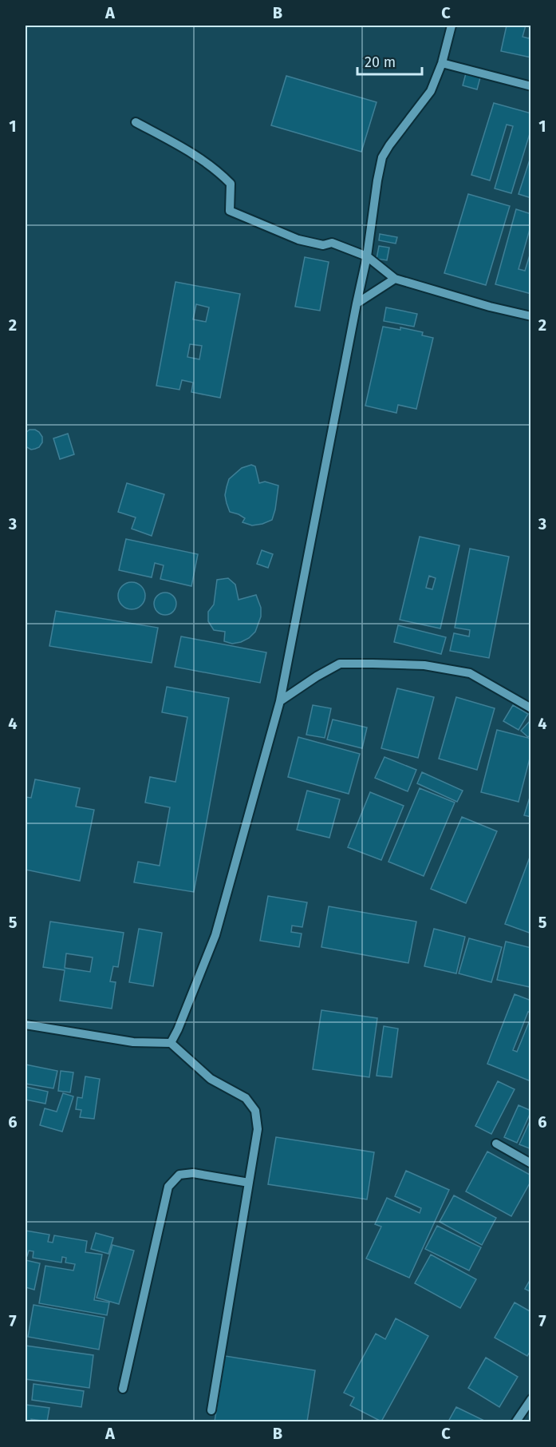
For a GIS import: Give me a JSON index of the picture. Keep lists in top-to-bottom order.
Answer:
{
  "scale_bar": "20 m",
  "grid": {
    "columns": ["A", "B", "C"],
    "rows": [
      "1",
      "2",
      "3",
      "4",
      "5",
      "6",
      "7"
    ]
  }
}
